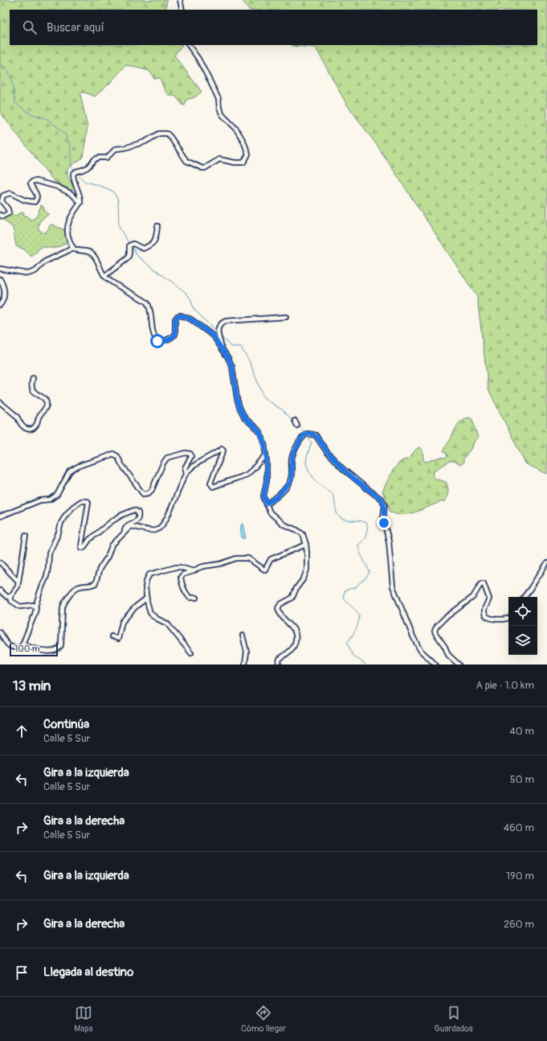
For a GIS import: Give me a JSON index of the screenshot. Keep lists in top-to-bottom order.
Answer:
{
  "scale_bar": "100 m",
  "page": {
    "search": "Buscar aquí",
    "scale": "100 m",
    "heading": ["13 min", "A pie · 1.0 km"],
    "list": [
      ["Continúa", "Calle 5 Sur", "40 m"],
      ["Gira a la izquierda", "Calle 5 Sur", "50 m"],
      ["Gira a la derecha", "Calle 5 Sur", "460 m"],
      ["Gira a la izquierda", "190 m"],
      ["Gira a la derecha", "260 m"],
      "Llegada al destino"
    ],
    "nav": ["Mapa", "Cómo llegar", "Guardados"]
  }
}
